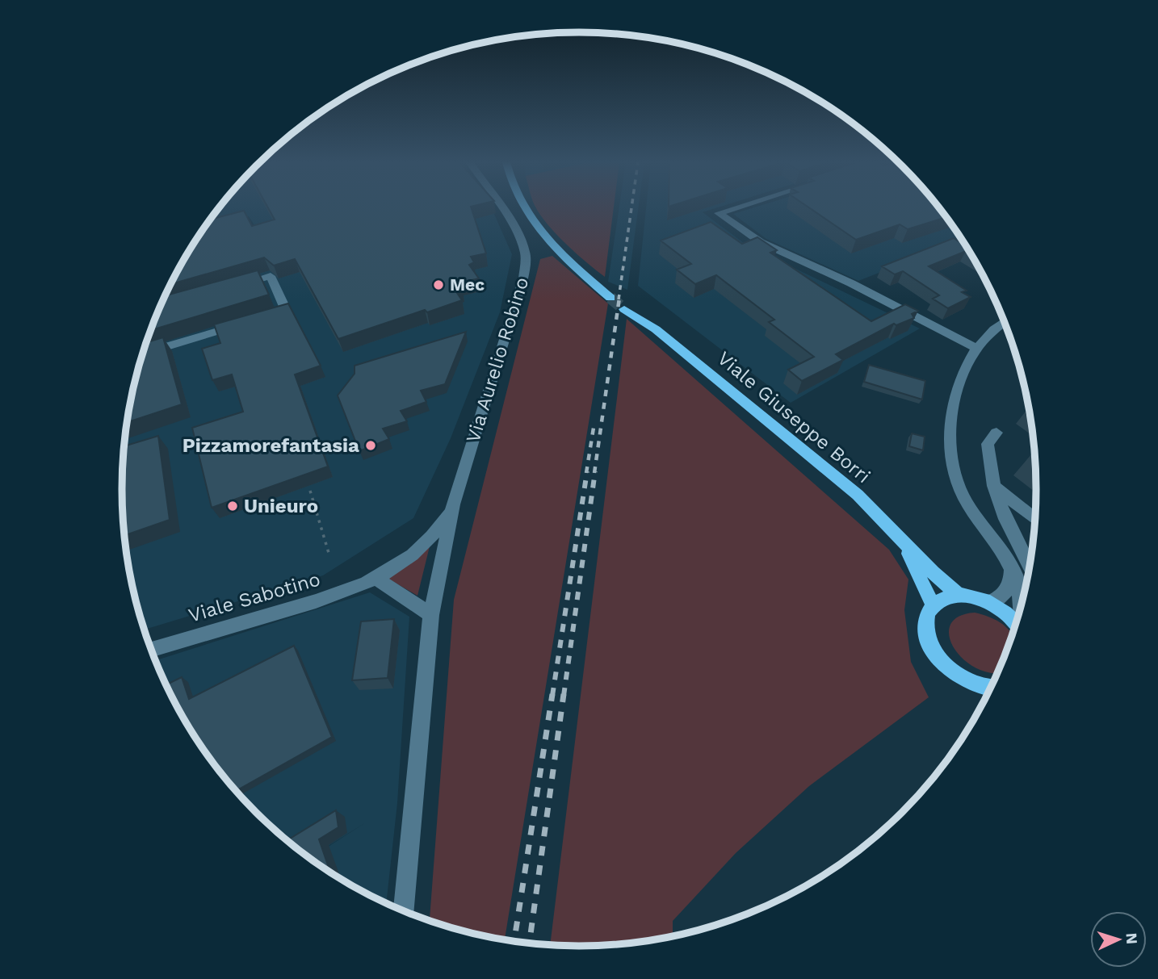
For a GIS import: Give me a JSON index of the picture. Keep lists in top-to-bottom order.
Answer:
{
  "streets": {
    "main road": ["Viale Giuseppe Borri"],
    "street": ["Via Aurelio Robino", "Viale Sabotino"]
  },
  "crossings": [
    ["Via Aurelio Robino", "Viale Sabotino"]
  ],
  "places": ["Mec", "Pizzamorefantasia", "Unieuro"],
  "north": "right"
}
